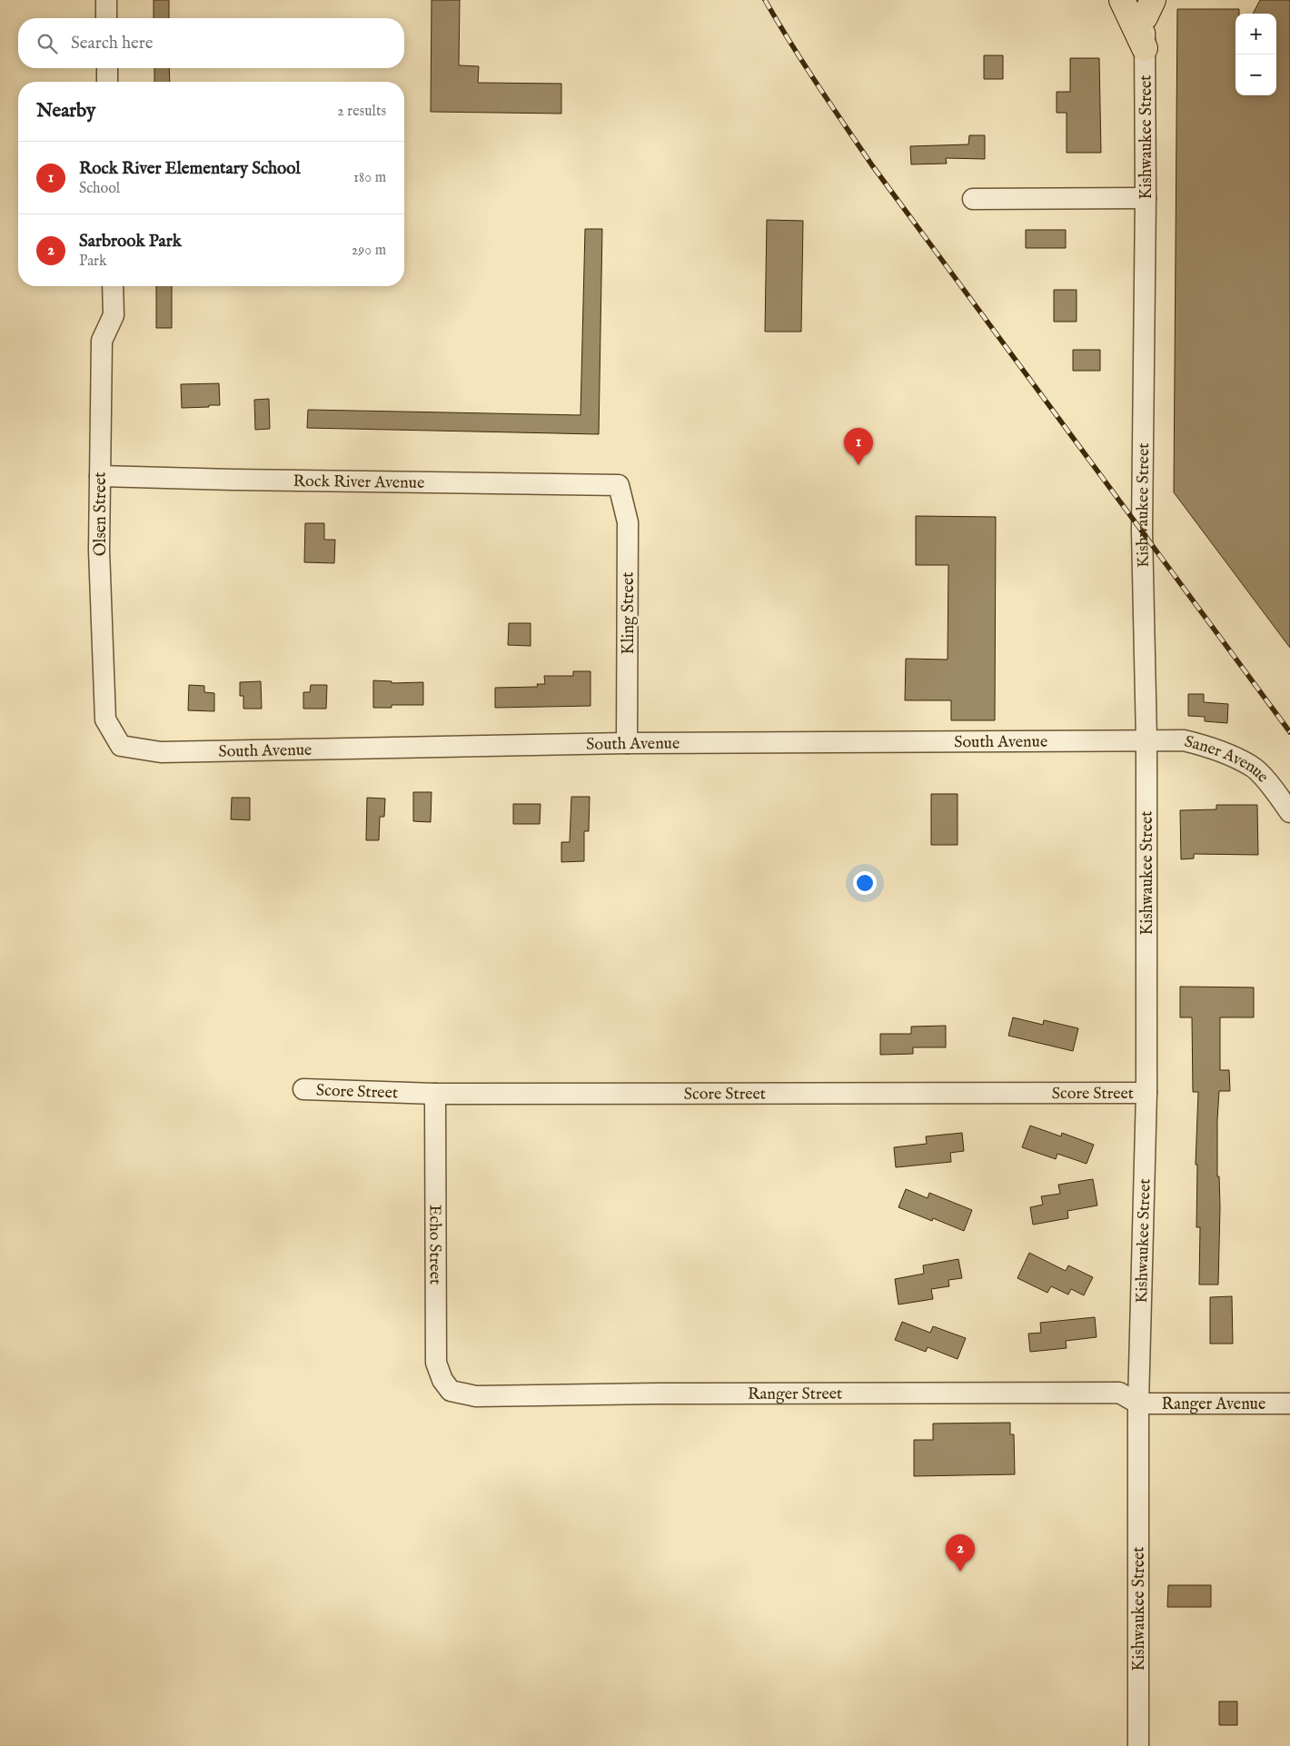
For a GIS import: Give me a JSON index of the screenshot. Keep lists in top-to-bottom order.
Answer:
{
  "streets": {
    "street": [
      "Kishwaukee Street",
      "Rock River Avenue",
      "Olsen Street",
      "Kling Street",
      "South Avenue",
      "Saner Avenue",
      "Score Street",
      "Echo Street",
      "Ranger Street",
      "Ranger Avenue"
    ]
  },
  "crossings": [
    ["Kishwaukee Street", "South Avenue"],
    ["Kishwaukee Street", "Saner Avenue"],
    ["Kishwaukee Street", "Score Street"],
    ["Kishwaukee Street", "Ranger Street"],
    ["Kishwaukee Street", "Ranger Avenue"],
    ["Rock River Avenue", "Olsen Street"],
    ["Rock River Avenue", "Kling Street"],
    ["Olsen Street", "South Avenue"],
    ["Kling Street", "South Avenue"],
    ["South Avenue", "Saner Avenue"],
    ["Score Street", "Echo Street"],
    ["Echo Street", "Ranger Street"],
    ["Ranger Street", "Ranger Avenue"]
  ],
  "page": {
    "map_buttons": ["+", "−"],
    "search": "Search here",
    "heading": ["Nearby", "2 results"],
    "list": [
      {
        "mark": "1",
        "name": "Rock River Elementary School",
        "note": "School",
        "value": "180 m"
      },
      {
        "mark": "2",
        "name": "Sarbrook Park",
        "note": "Park",
        "value": "290 m"
      }
    ],
    "pins": ["1", "2"]
  }
}
